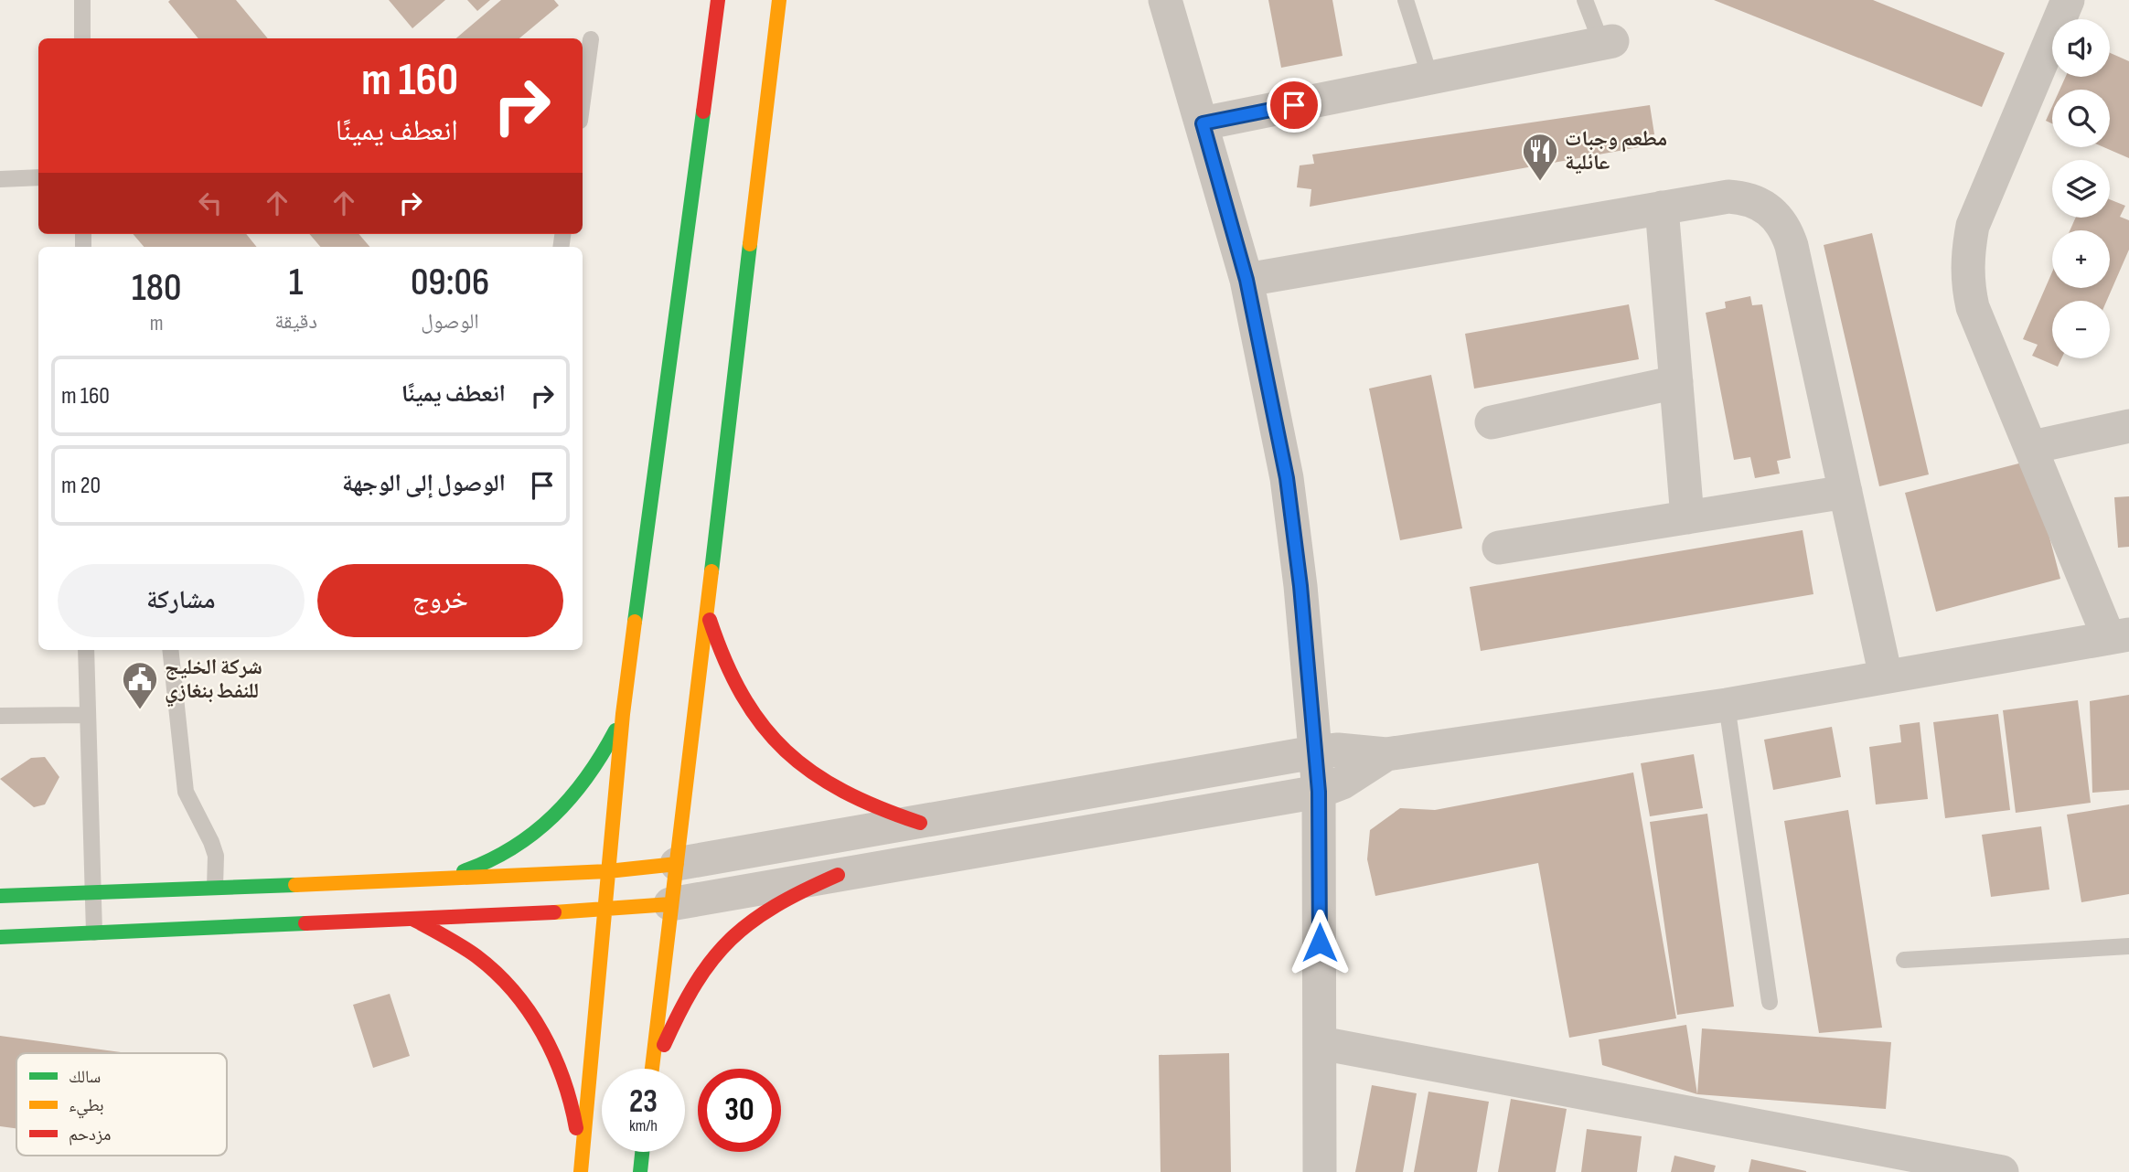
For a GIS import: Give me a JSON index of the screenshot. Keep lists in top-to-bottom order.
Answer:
{
  "places": {
    "restaurant": ["مطعم وجبات عائلية"],
    "public building": ["شركة الخليج للنفط بنغازي"]
  },
  "legend": ["سالك", "بطيء", "مزدحم"],
  "page": {
    "map_buttons": ["+", "−"],
    "turn": ["160 m", "انعطف يمينًا"],
    "eta": [
      "09:06",
      "الوصول",
      "1",
      "دقيقة",
      "180",
      "m"
    ],
    "list": [
      {
        "name": "انعطف يمينًا",
        "value": "160 m"
      },
      {
        "name": "الوصول إلى الوجهة",
        "value": "20 m"
      }
    ],
    "buttons": ["خروج", "مشاركة"],
    "speed": "23 km/h",
    "limit": "30"
  }
}
